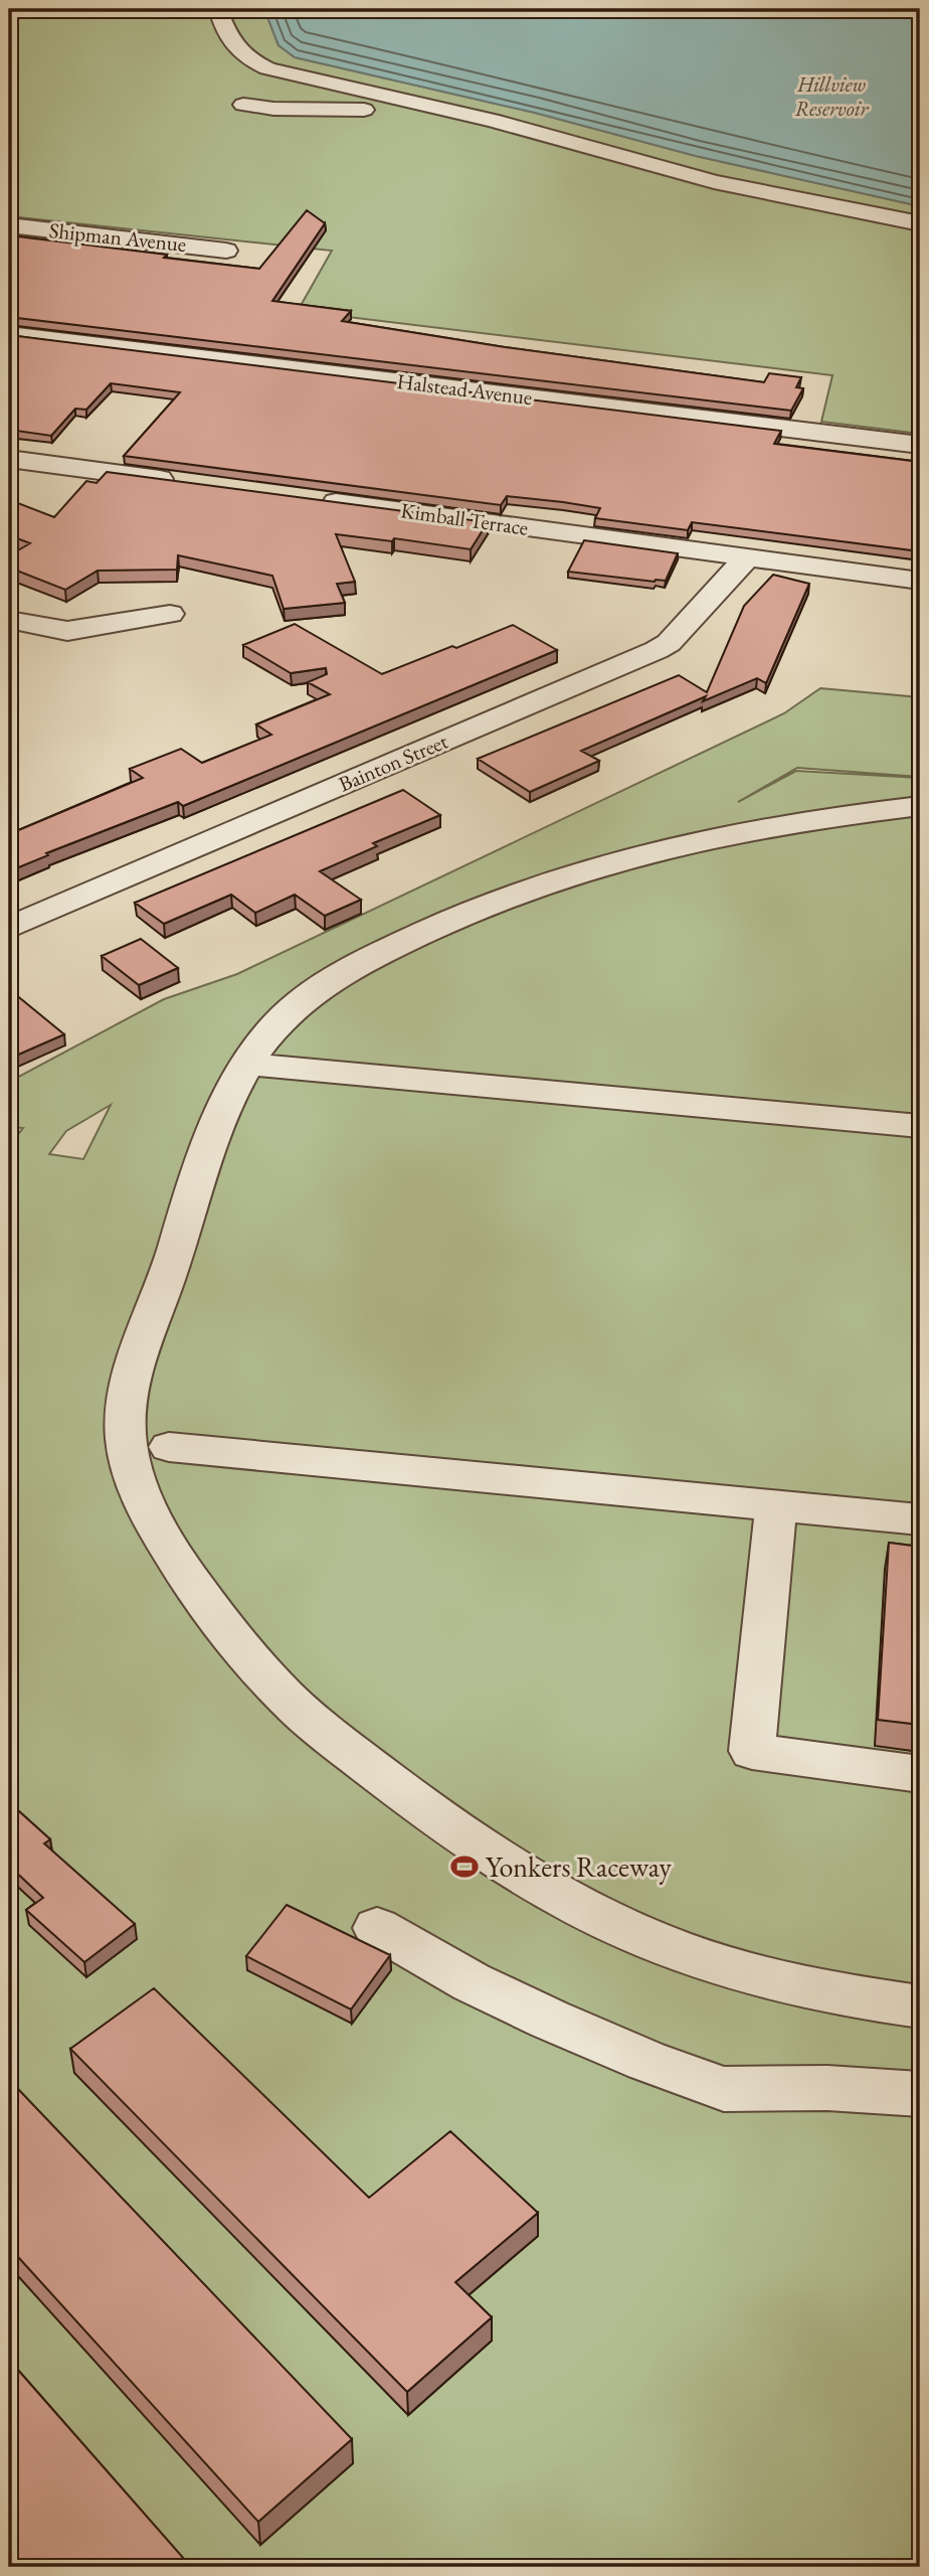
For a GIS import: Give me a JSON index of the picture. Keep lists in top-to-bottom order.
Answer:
{
  "streets": {
    "street": [
      "Shipman Avenue",
      "Halstead Avenue",
      "Kimball Terrace",
      "Bainton Street"
    ]
  },
  "crossings": [
    ["Kimball Terrace", "Bainton Street"]
  ],
  "water": ["Hillview Reservoir"],
  "places": {
    "sports": ["Yonkers Raceway"]
  }
}
